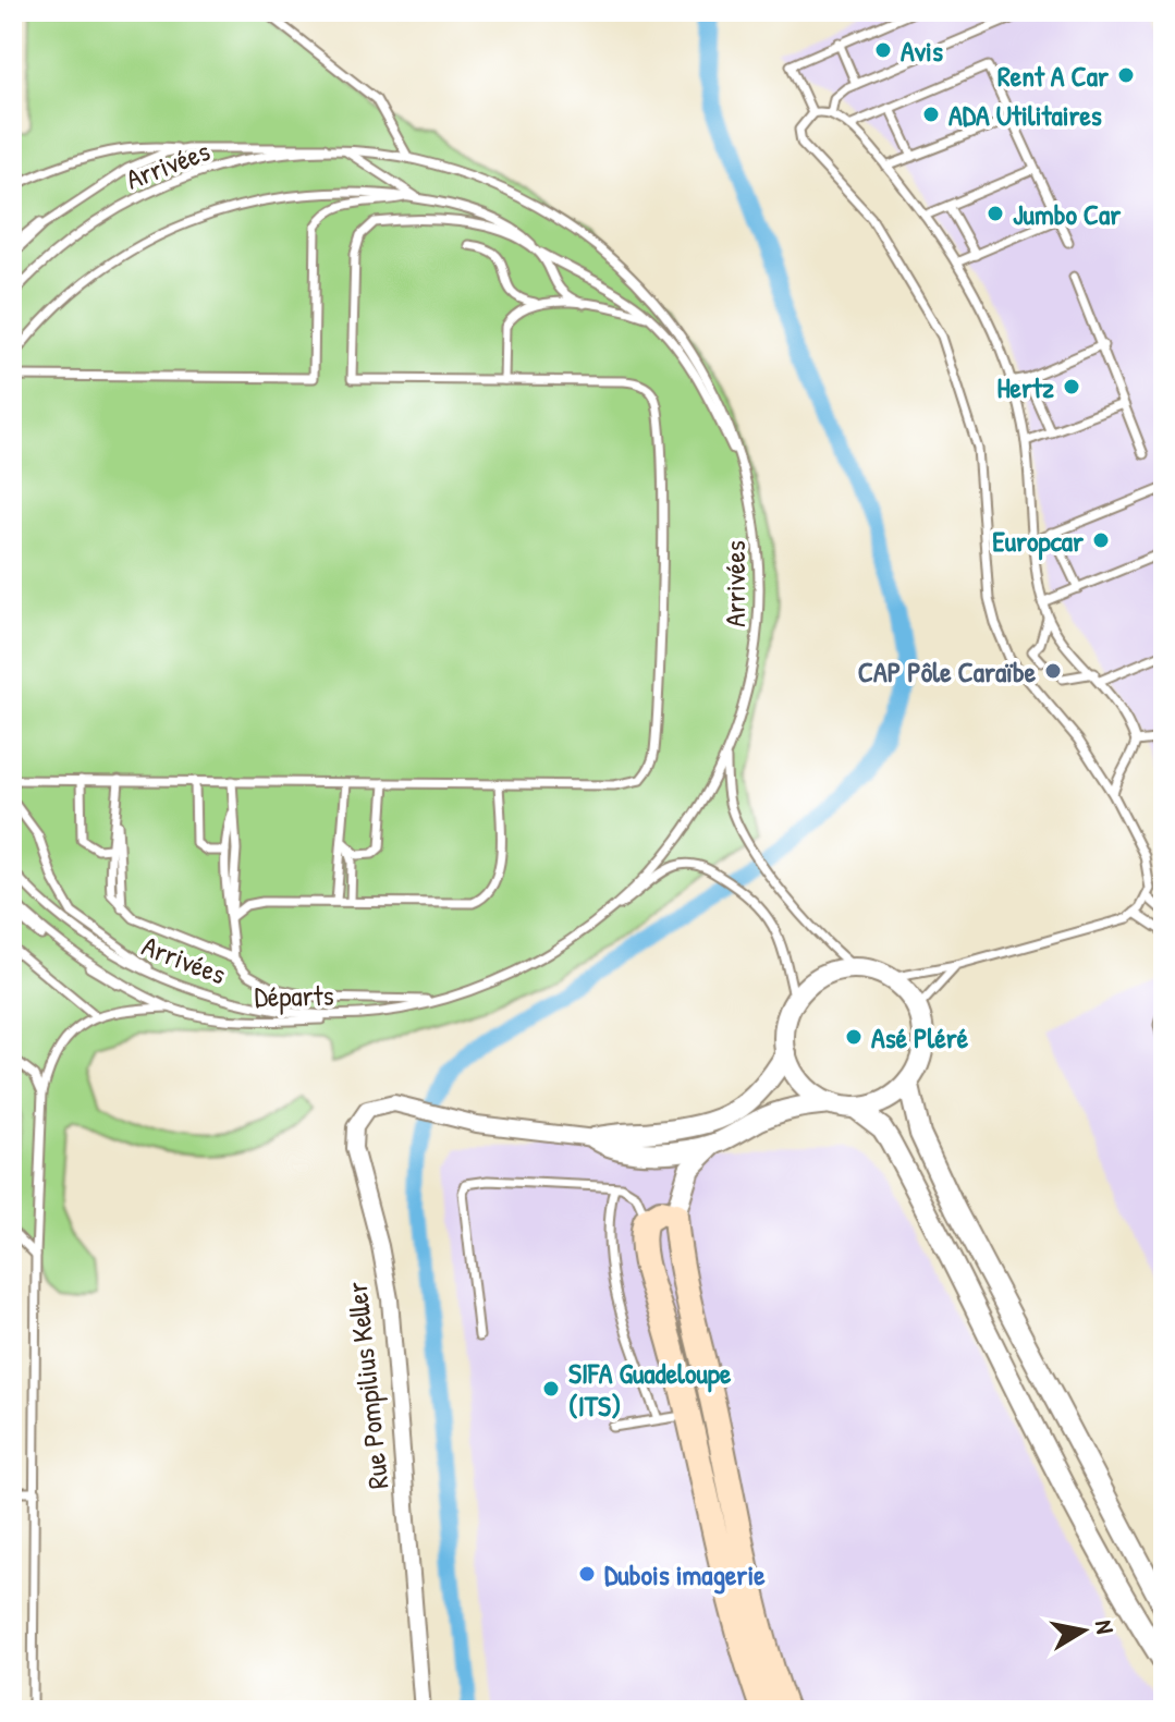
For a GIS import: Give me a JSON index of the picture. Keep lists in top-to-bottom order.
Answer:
{
  "streets": {
    "street": ["Rue Pompilius Keller"],
    "lane": ["Arrivées", "Départs"]
  },
  "crossings": [
    ["Arrivées", "Départs"]
  ],
  "places": [
    "Avis",
    "Rent A Car",
    "ADA Utilitaires",
    "Jumbo Car",
    "Hertz",
    "Europcar",
    "CAP Pôle Caraïbe",
    "Asé Pléré",
    "SIFA Guadeloupe (ITS)",
    "Dubois imagerie"
  ],
  "north": "right"
}
